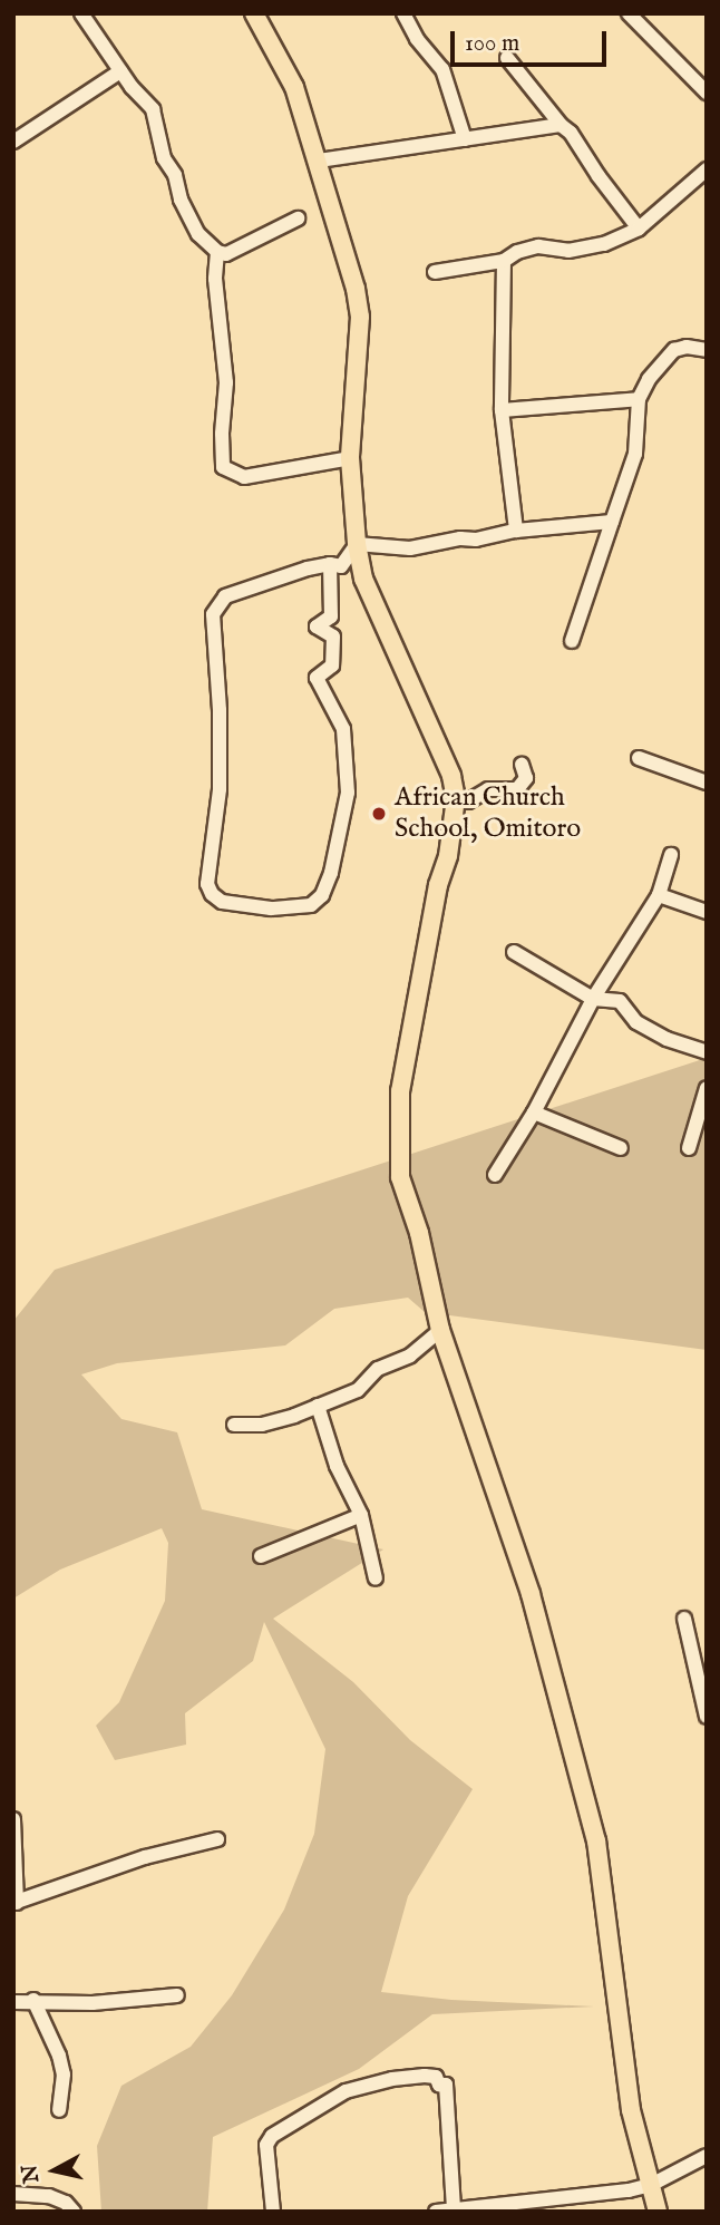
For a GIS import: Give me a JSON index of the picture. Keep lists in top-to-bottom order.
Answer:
{
  "places": ["African Church School, Omitoro"],
  "scale_bar": "100 m",
  "north": "left"
}
